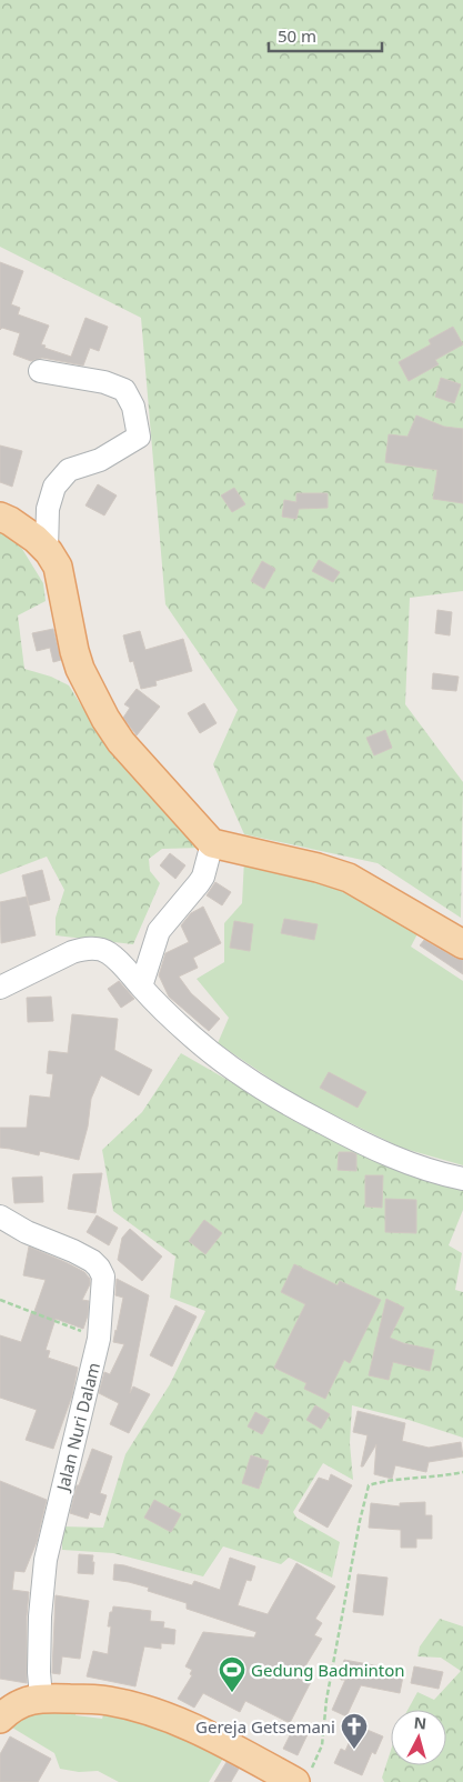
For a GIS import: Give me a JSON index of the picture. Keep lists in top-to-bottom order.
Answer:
{
  "streets": {
    "street": ["Jalan Nuri Dalam"]
  },
  "places": {
    "sports": ["Gedung Badminton"],
    "church": ["Gereja Getsemani"]
  },
  "scale_bar": "50 m",
  "north": "top"
}
